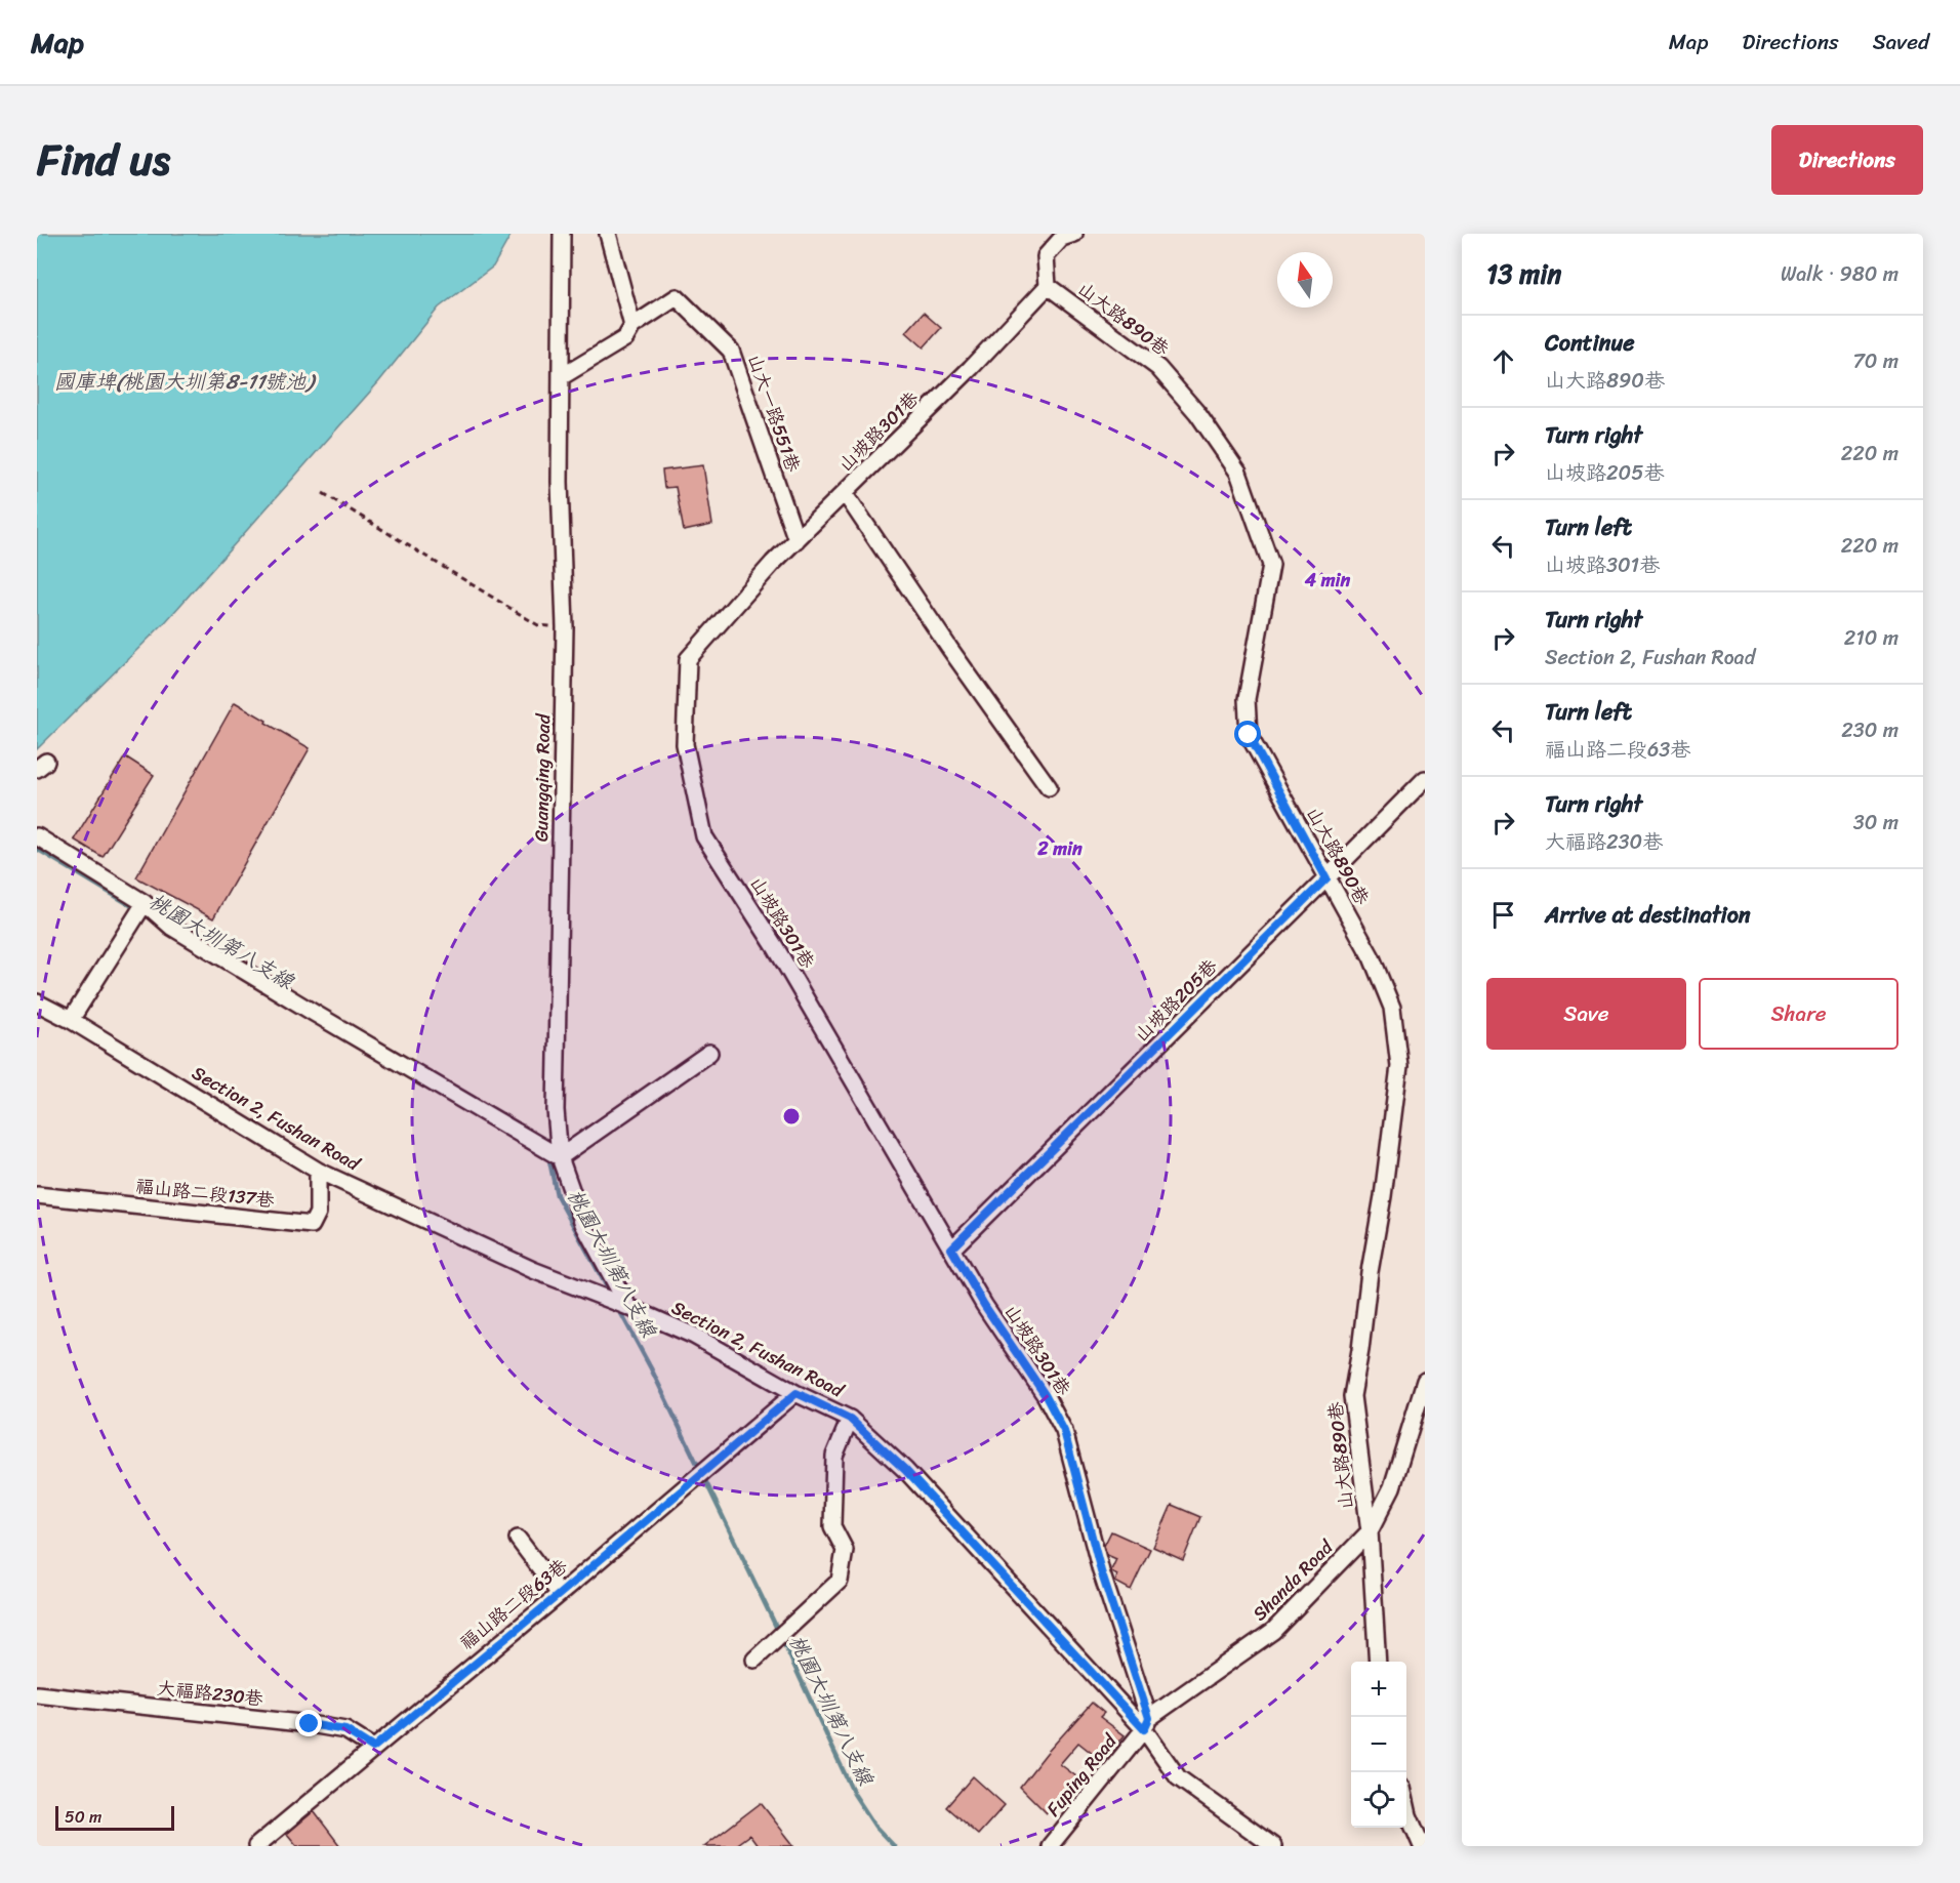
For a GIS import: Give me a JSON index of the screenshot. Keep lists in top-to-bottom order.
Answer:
{
  "streets": {
    "street": [
      "山大路890巷",
      "山大一路551巷",
      "山坡路301巷",
      "Guangqing Road",
      "山坡路205巷",
      "Section 2, Fushan Road",
      "福山路二段137巷",
      "Shanda Road",
      "福山路二段63巷",
      "大福路230巷",
      "Fuping Road"
    ]
  },
  "crossings": [
    ["山大路890巷", "山坡路301巷"],
    ["山大路890巷", "山坡路205巷"],
    ["山大路890巷", "Shanda Road"],
    ["山大一路551巷", "山坡路301巷"],
    ["山大一路551巷", "Guangqing Road"],
    ["山坡路301巷", "山坡路205巷"],
    ["山坡路301巷", "Section 2, Fushan Road"],
    ["山坡路301巷", "Shanda Road"],
    ["山坡路301巷", "Fuping Road"],
    ["Guangqing Road", "Section 2, Fushan Road"],
    ["Section 2, Fushan Road", "福山路二段137巷"],
    ["Section 2, Fushan Road", "Shanda Road"],
    ["Section 2, Fushan Road", "福山路二段63巷"],
    ["Section 2, Fushan Road", "Fuping Road"],
    ["Shanda Road", "Fuping Road"],
    ["福山路二段63巷", "大福路230巷"]
  ],
  "water": ["國庫埤(桃園大圳第8-11號池)", "桃園大圳第八支線"],
  "scale_bar": "50 m",
  "north": "top",
  "page": {
    "header": "Map",
    "nav": ["Map", "Directions", "Saved"],
    "title": "Find us",
    "buttons": [
      "Directions",
      ["Save", "Share"]
    ],
    "heading": ["13 min", "Walk · 980 m"],
    "list": [
      ["Continue", "山大路890巷", "70 m"],
      ["Turn right", "山坡路205巷", "220 m"],
      ["Turn left", "山坡路301巷", "220 m"],
      ["Turn right", "Section 2, Fushan Road", "210 m"],
      ["Turn left", "福山路二段63巷", "230 m"],
      ["Turn right", "大福路230巷", "30 m"],
      "Arrive at destination"
    ],
    "map_buttons": ["+", "−"],
    "scale": "50 m"
  },
  "rings": ["4 min", "2 min"]
}
